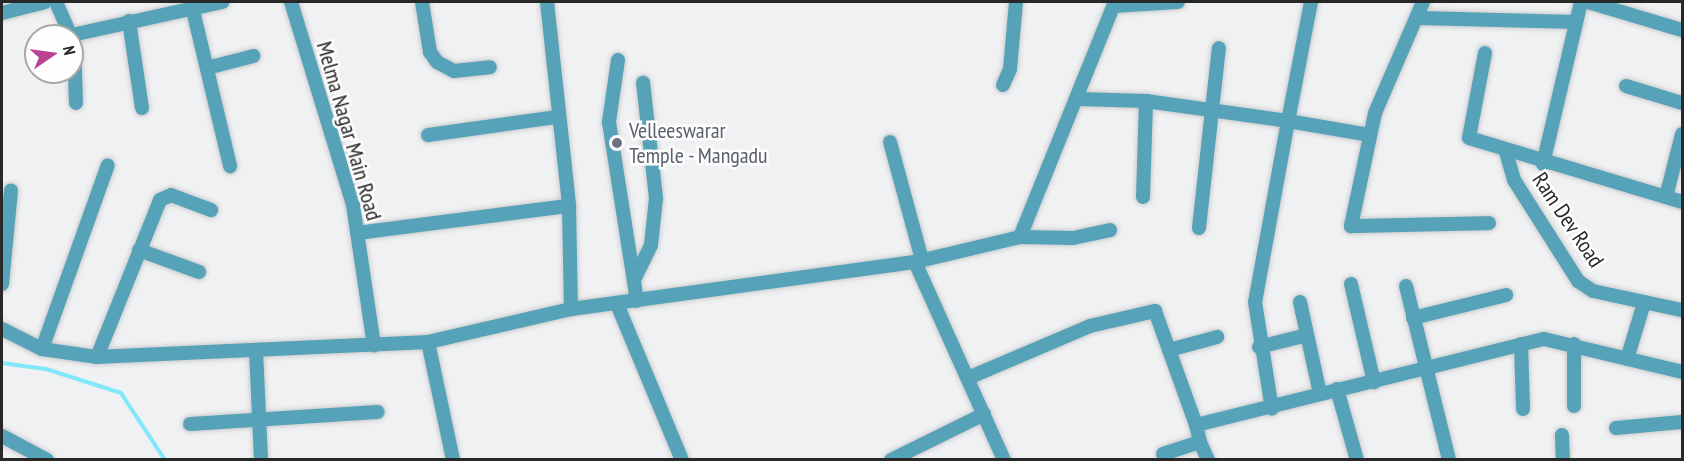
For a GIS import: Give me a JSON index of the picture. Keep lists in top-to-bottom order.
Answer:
{
  "streets": {
    "street": ["Melma Nagar Main Road", "Ram Dev Road"]
  },
  "places": ["Velleeswarar Temple - Mangadu"],
  "north": "right"
}
